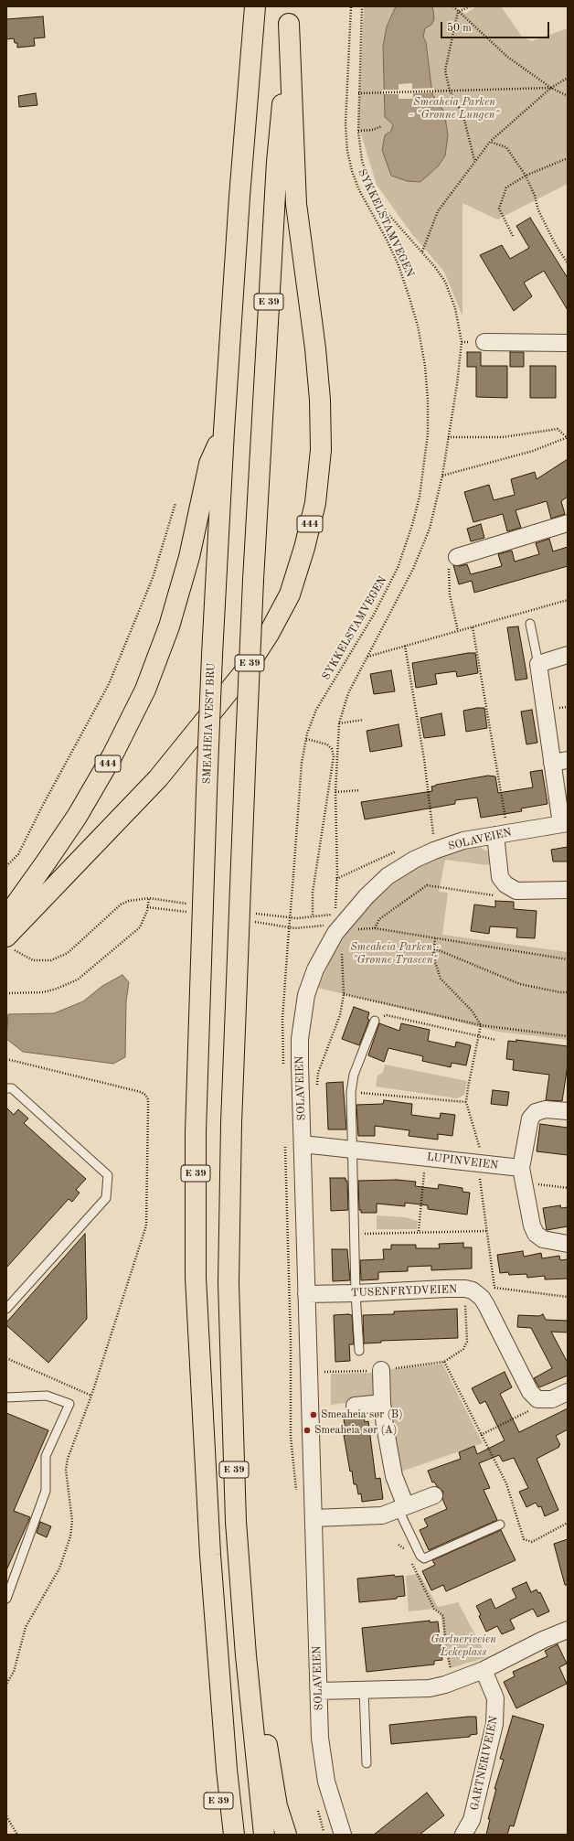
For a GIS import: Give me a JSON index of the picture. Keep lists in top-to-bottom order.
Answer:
{
  "streets": {
    "highway": ["E 39", "444", "SMEAHEIA VEST BRU"],
    "street": [
      "SOLAVEIEN",
      "LUPINVEIEN",
      "TUSENFRYDVEIEN",
      "GARTNERIVEIEN"
    ],
    "path": ["SYKKELSTAMVEGEN"]
  },
  "crossings": [
    ["E 39", "444"],
    ["E 39", "SMEAHEIA VEST BRU"],
    ["444", "SMEAHEIA VEST BRU"],
    ["SOLAVEIEN", "LUPINVEIEN"],
    ["SOLAVEIEN", "TUSENFRYDVEIEN"]
  ],
  "parks": ["Smeaheia Parken - \"Grønne Lungen\"", "Smeaheia Parken - \"Grønne Traseen\"", "Gartneriveien Lekeplass"],
  "places": ["Smeaheia sør (B)", "Smeaheia sør (A)"],
  "scale_bar": "50 m"
}
